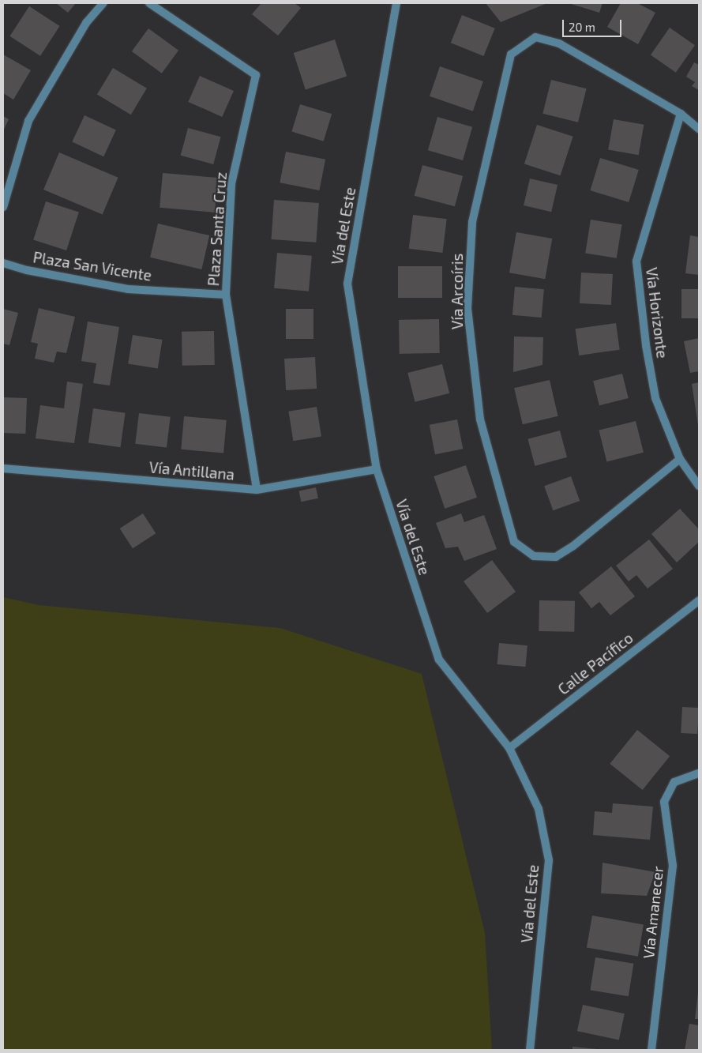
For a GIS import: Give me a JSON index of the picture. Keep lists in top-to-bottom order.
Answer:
{
  "streets": {
    "street": [
      "Vía del Este",
      "Plaza Santa Cruz",
      "Plaza San Vicente",
      "Vía Arcoíris",
      "Vía Horizonte",
      "Vía Antillana",
      "Calle Pacífico",
      "Vía Amanecer"
    ]
  },
  "crossings": [
    ["Vía del Este", "Vía Antillana"],
    ["Vía del Este", "Calle Pacífico"],
    ["Plaza Santa Cruz", "Plaza San Vicente"],
    ["Plaza Santa Cruz", "Vía Antillana"],
    ["Vía Arcoíris", "Vía Horizonte"]
  ],
  "scale_bar": "20 m"
}
